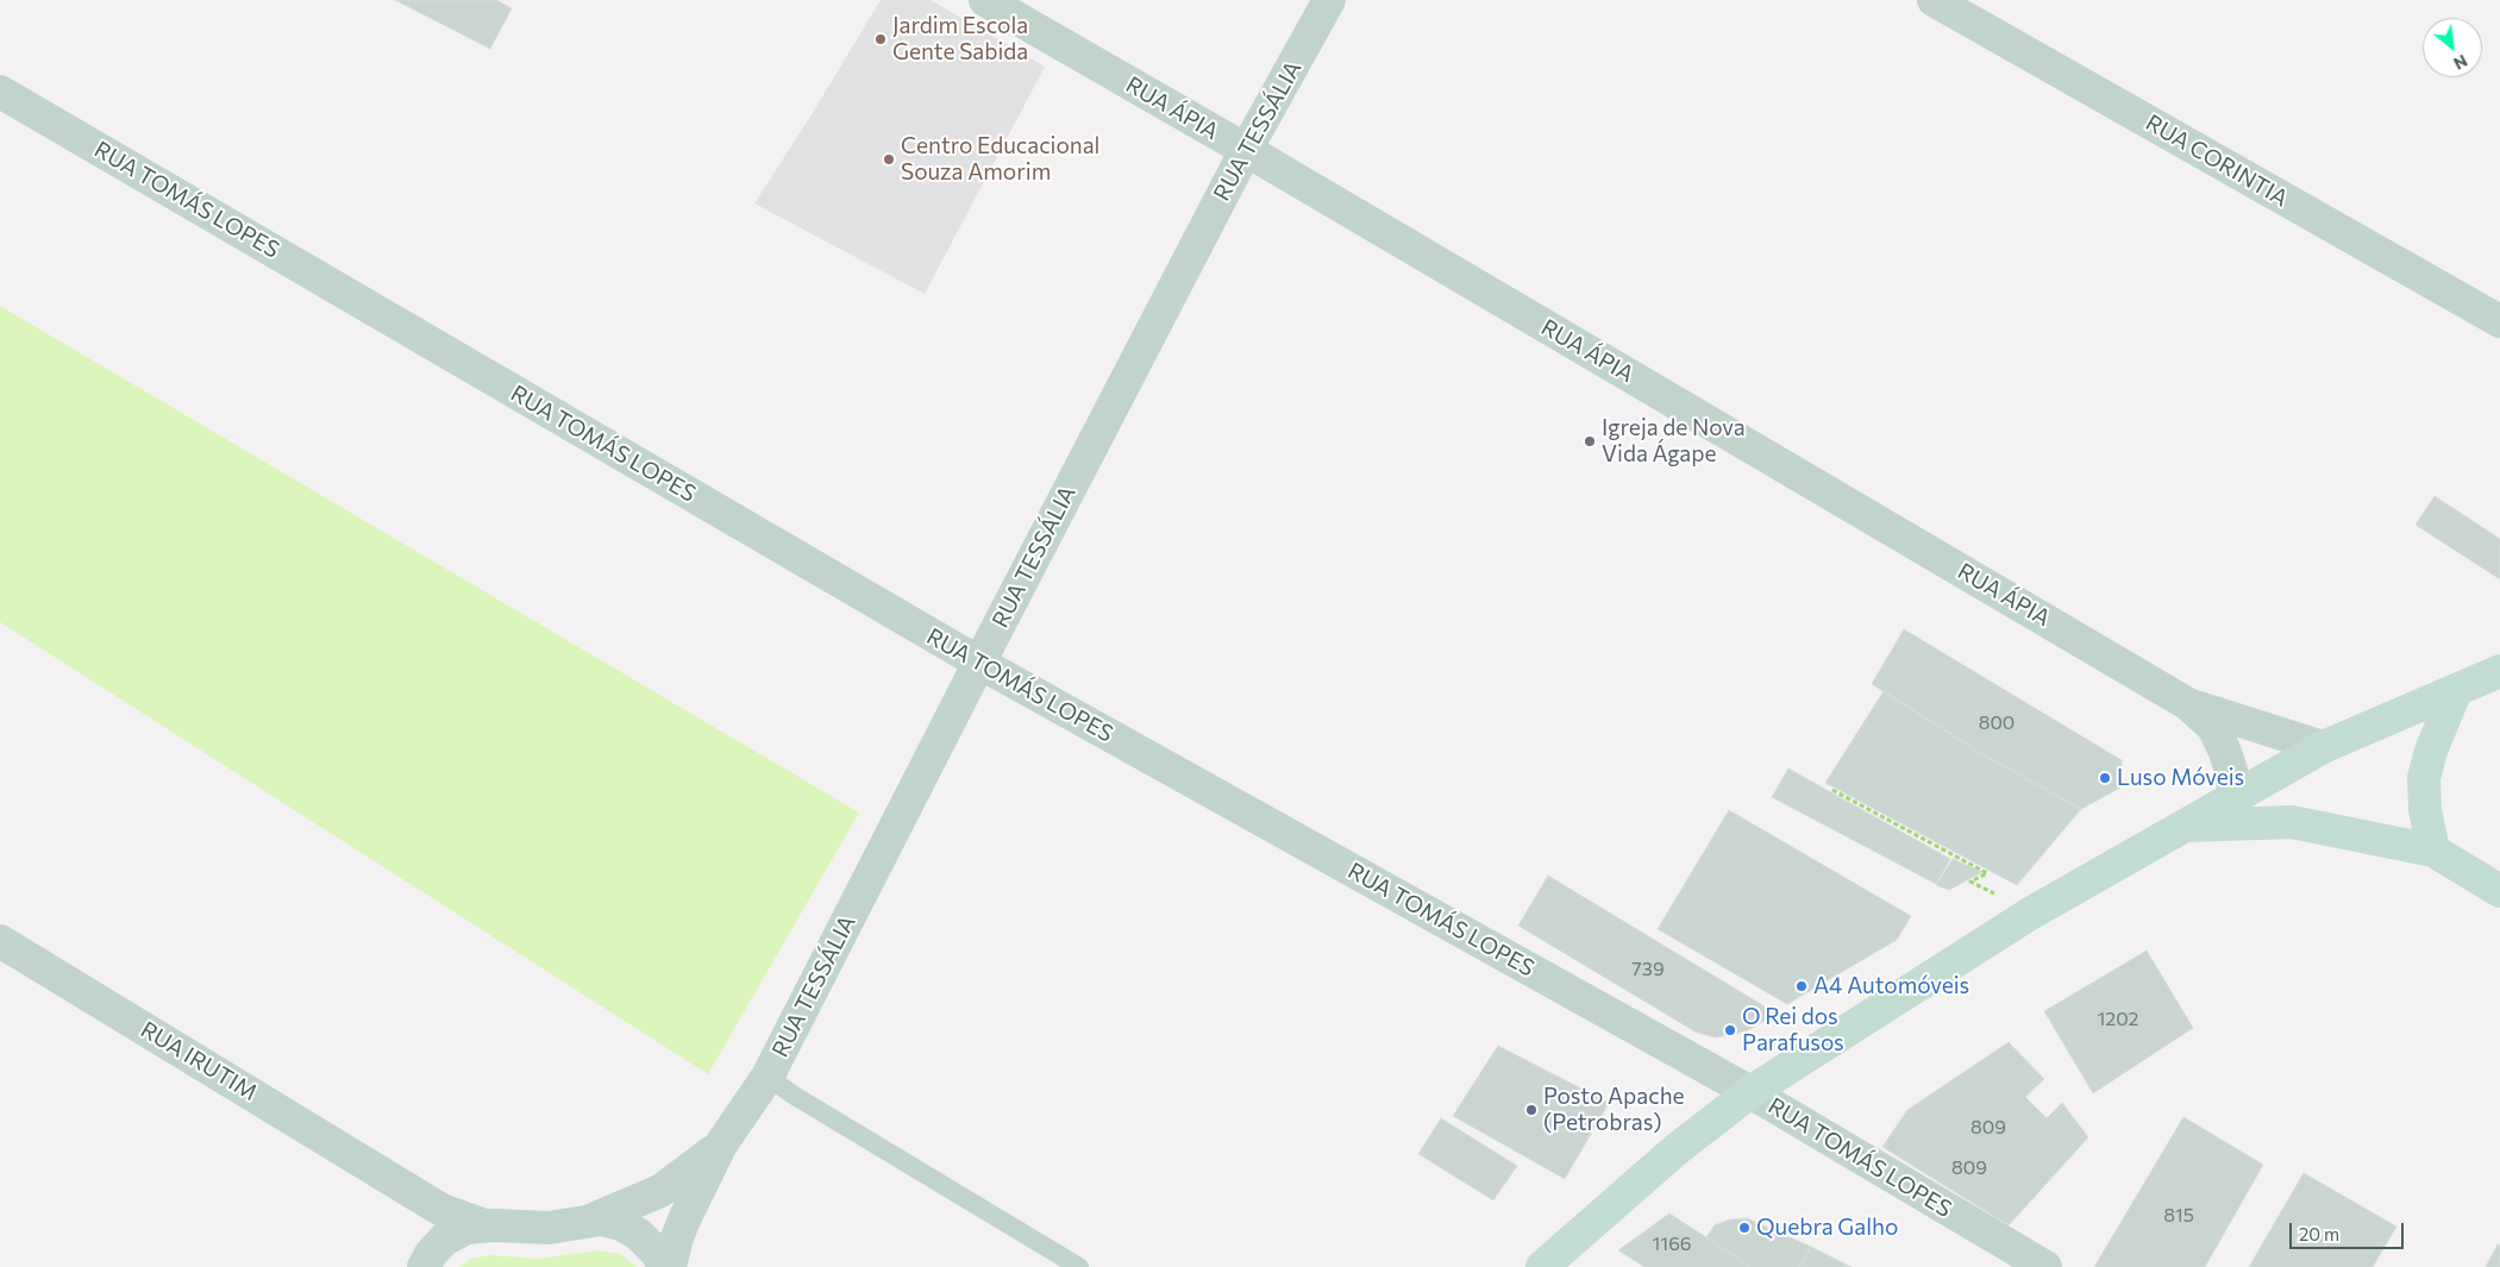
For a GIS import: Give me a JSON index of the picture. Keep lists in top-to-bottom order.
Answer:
{
  "streets": {
    "street": [
      "RUA ÁPIA",
      "RUA TESSÁLIA",
      "RUA CORINTIA",
      "RUA TOMÁS LOPES",
      "RUA IRUTIM"
    ]
  },
  "crossings": [
    ["RUA ÁPIA", "RUA TESSÁLIA"],
    ["RUA TESSÁLIA", "RUA TOMÁS LOPES"]
  ],
  "places": [
    "Jardim Escola Gente Sabida",
    "Centro Educacional Souza Amorim",
    "Igreja de Nova Vida Ágape",
    "Luso Móveis",
    "A4 Automóveis",
    "O Rei dos Parafusos",
    "Posto Apache (Petrobras)",
    "Quebra Galho"
  ],
  "house_numbers": [
    "800",
    "739",
    "1202",
    "809",
    "809",
    "815",
    "1166"
  ],
  "scale_bar": "20 m",
  "north": "bottom right"
}
